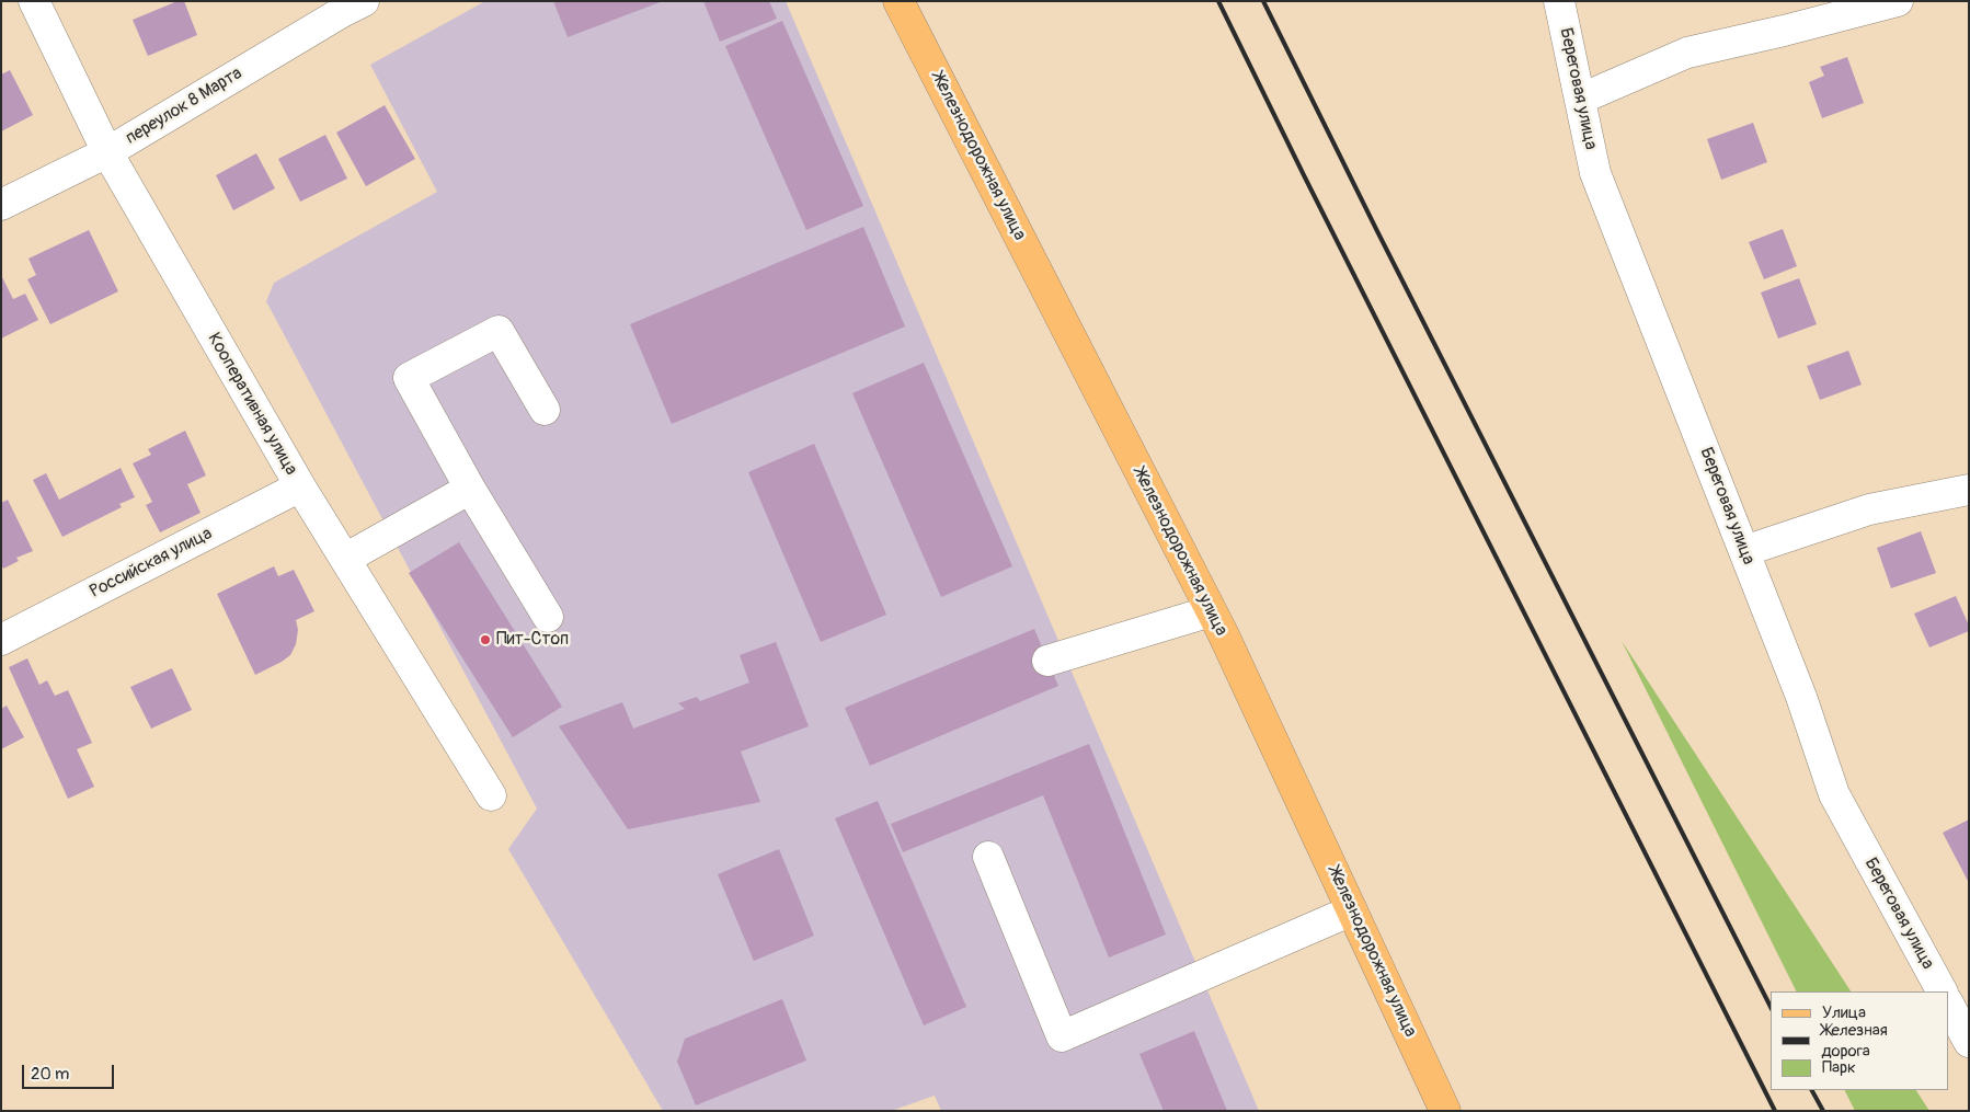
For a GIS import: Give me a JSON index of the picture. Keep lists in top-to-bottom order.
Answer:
{
  "streets": {
    "main road": ["Железнодорожная улица"],
    "street": [
      "Береговая улица",
      "переулок 8 Марта",
      "Кооперативная улица",
      "Российская улица"
    ]
  },
  "crossings": [
    ["переулок 8 Марта", "Кооперативная улица"],
    ["Кооперативная улица", "Российская улица"]
  ],
  "places": ["Пит-Стоп"],
  "legend": ["Улица", "Железная дорога", "Парк"],
  "scale_bar": "20 m"
}
